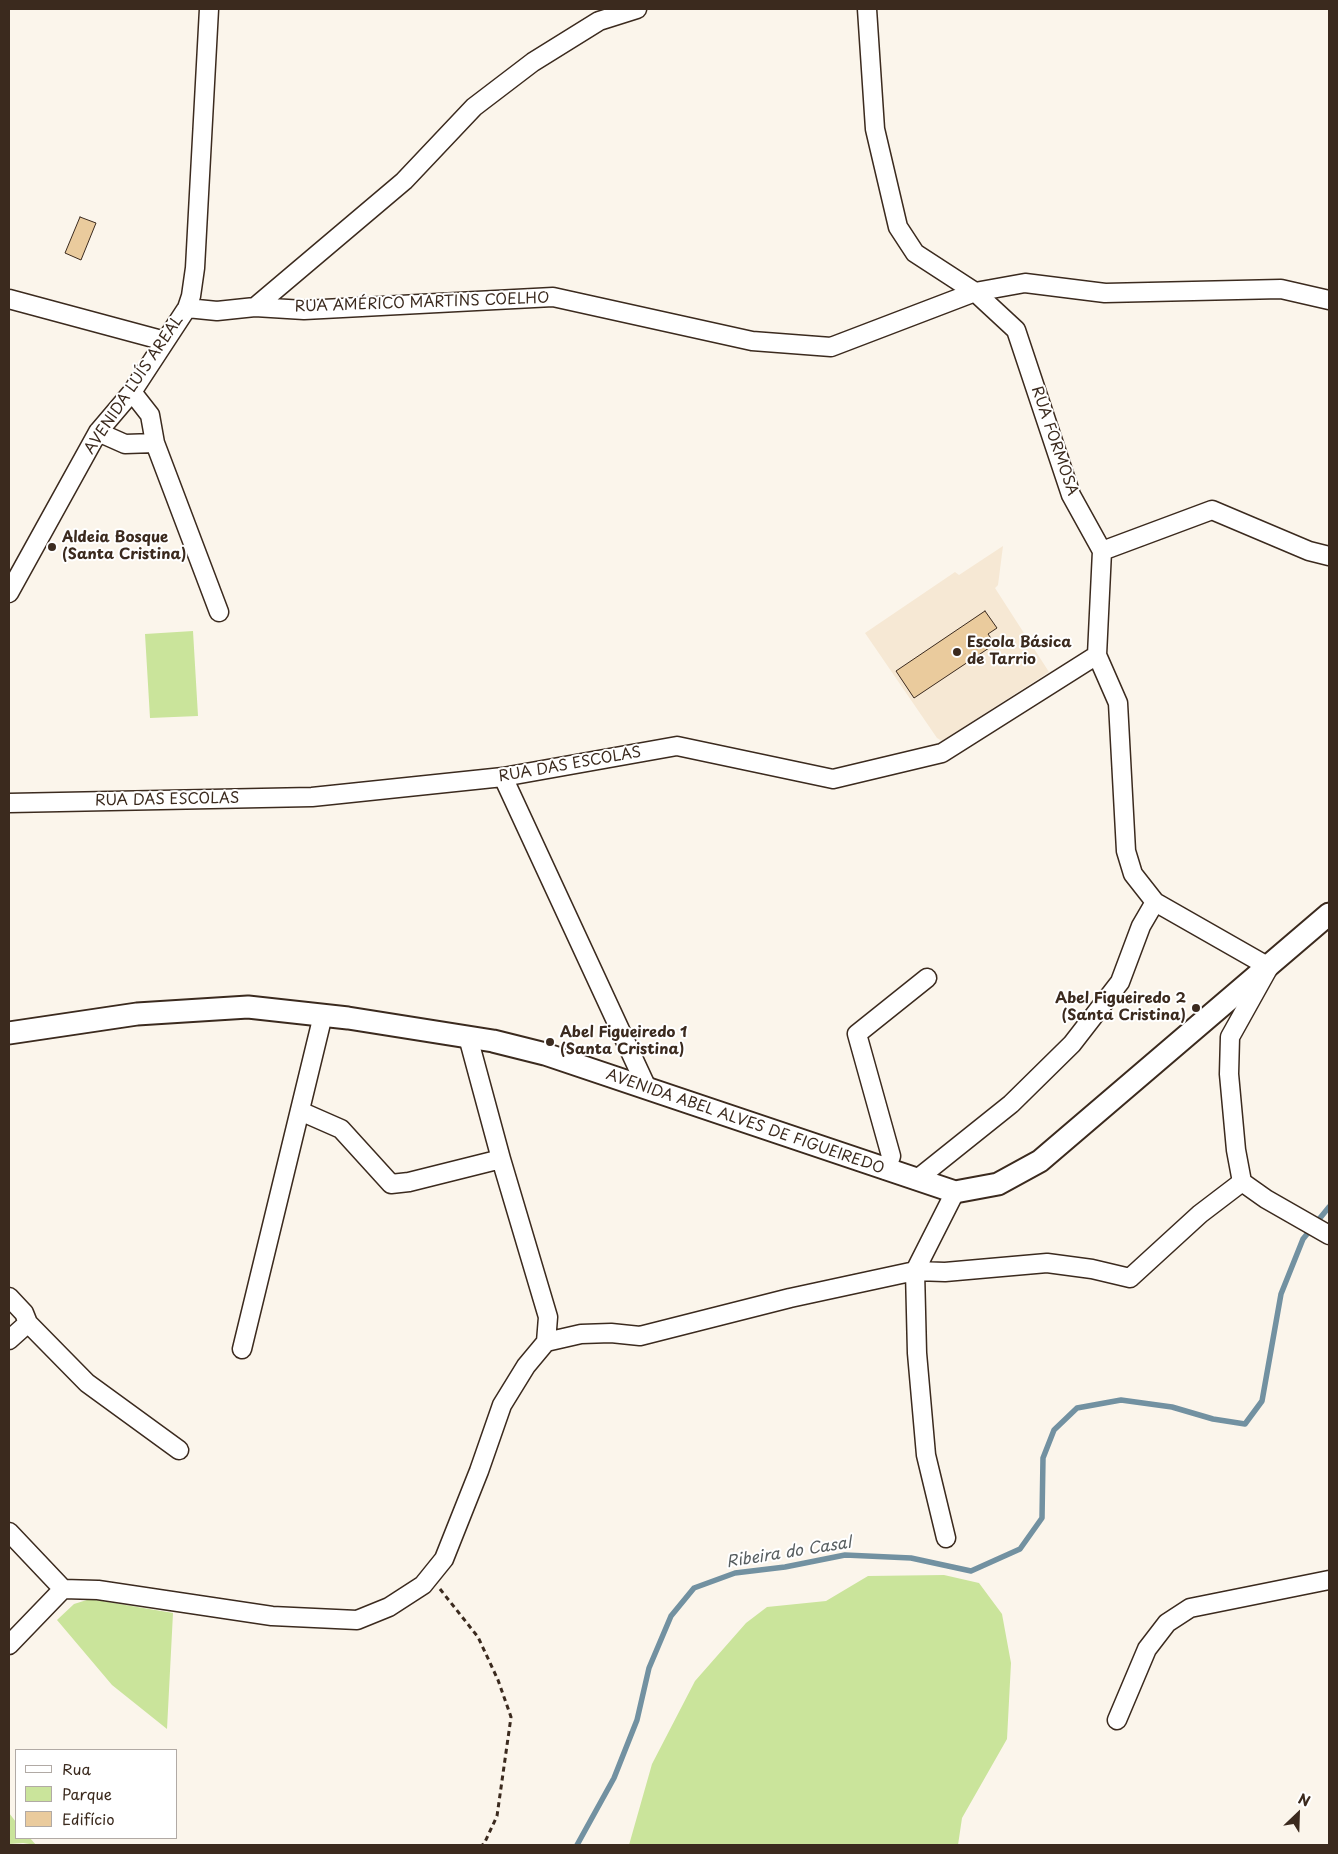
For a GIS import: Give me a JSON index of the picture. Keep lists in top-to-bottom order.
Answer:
{
  "streets": {
    "main road": ["AVENIDA ABEL ALVES DE FIGUEIREDO"],
    "street": [
      "RUA AMÉRICO MARTINS COELHO",
      "AVENIDA LUÍS AREAL",
      "RUA FORMOSA",
      "RUA DAS ESCOLAS"
    ]
  },
  "crossings": [
    ["RUA AMÉRICO MARTINS COELHO", "AVENIDA LUÍS AREAL"],
    ["RUA AMÉRICO MARTINS COELHO", "RUA FORMOSA"]
  ],
  "water": ["Ribeira do Casal"],
  "places": [
    "Aldeia Bosque (Santa Cristina)",
    "Escola Básica de Tarrio",
    "Abel Figueiredo 2 (Santa Cristina)",
    "Abel Figueiredo 1 (Santa Cristina)"
  ],
  "legend": ["Rua", "Parque", "Edifício"],
  "north": "top right"
}
